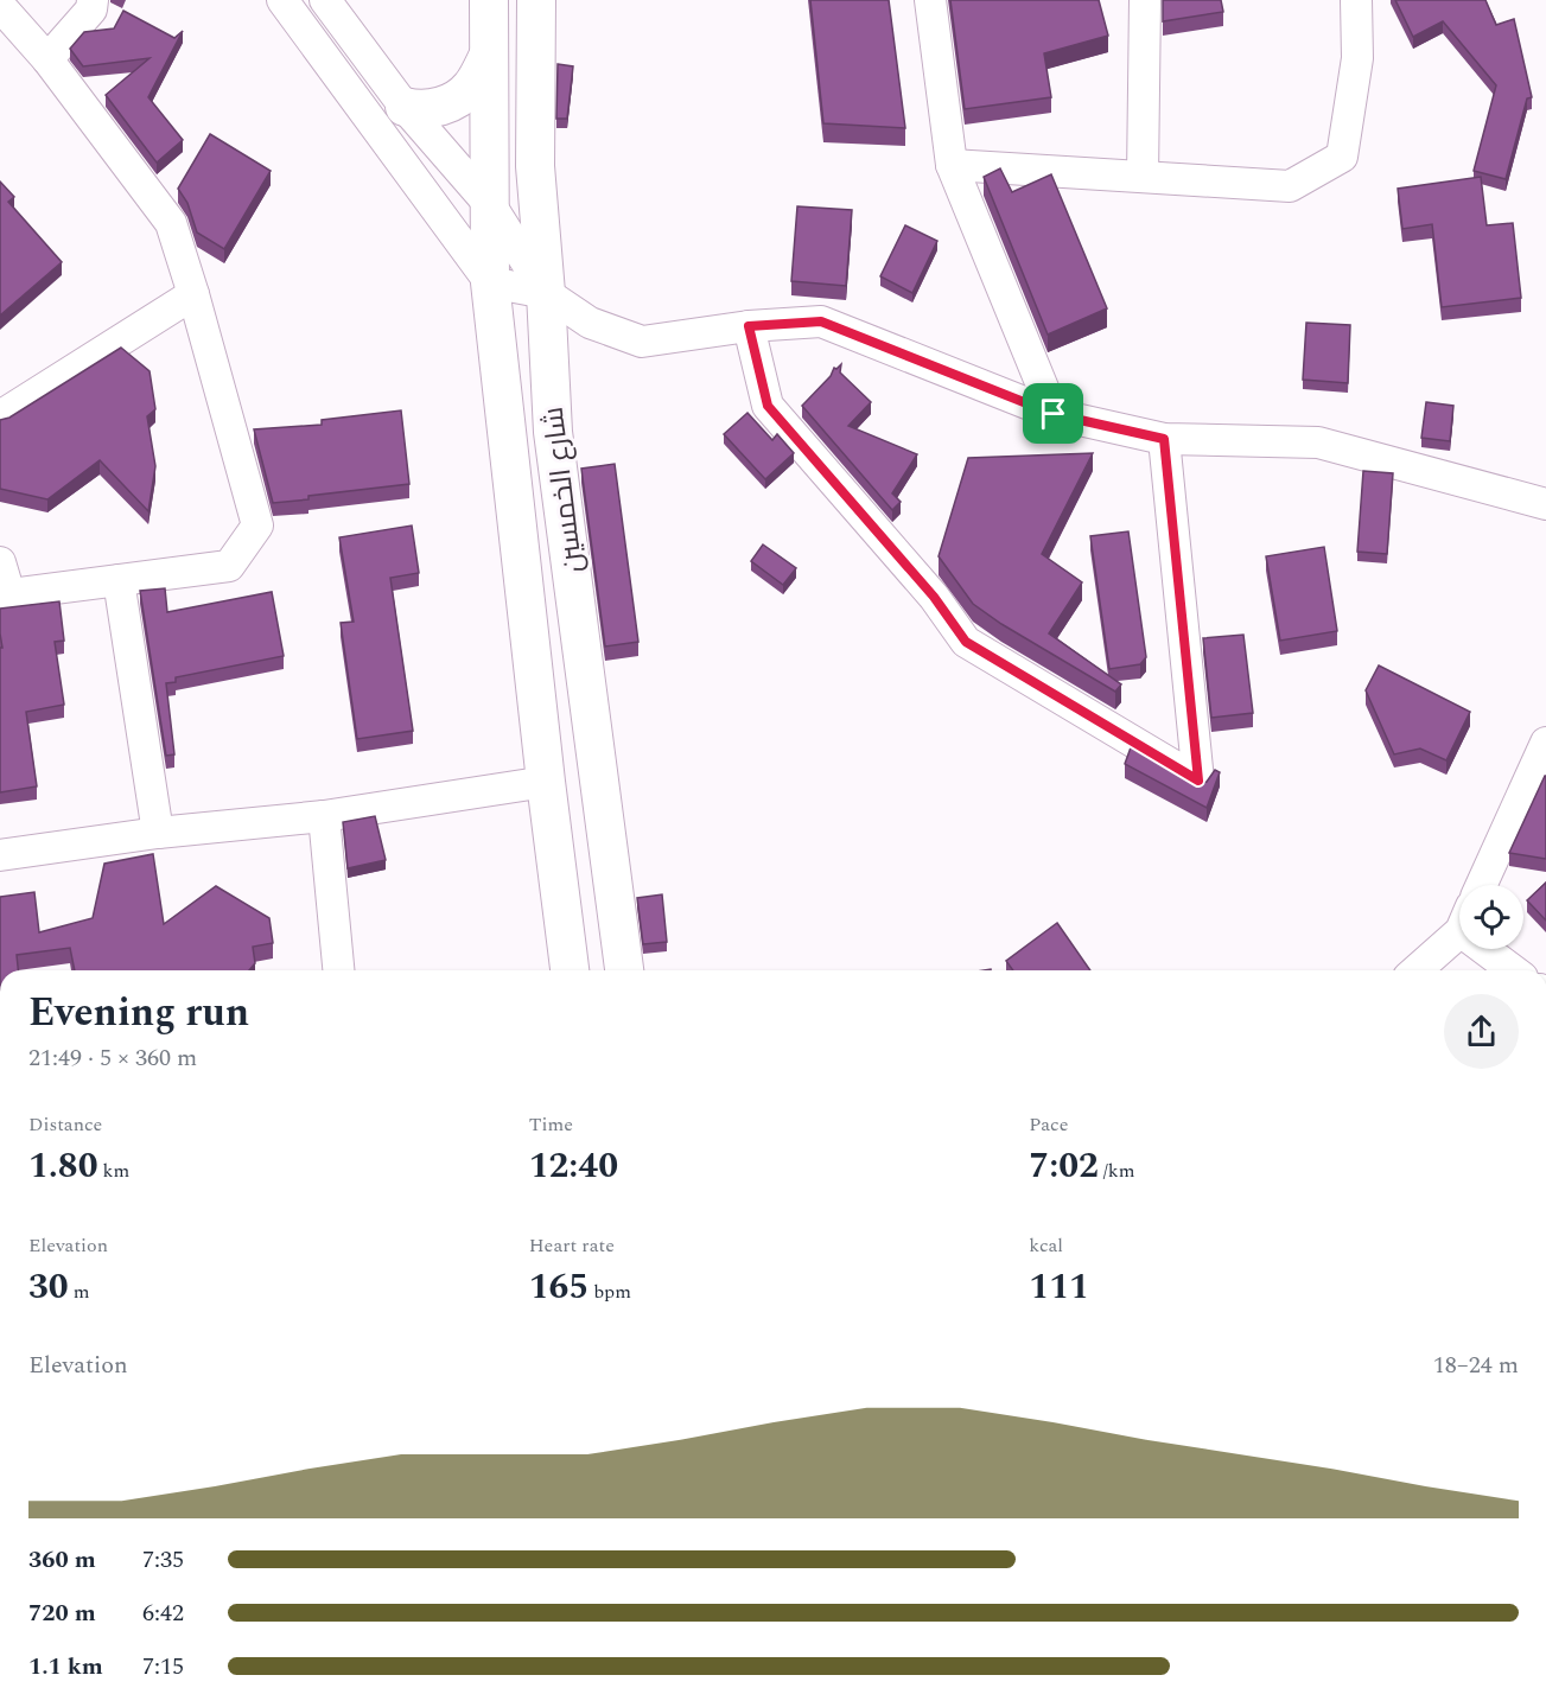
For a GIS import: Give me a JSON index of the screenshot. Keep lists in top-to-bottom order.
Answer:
{
  "streets": {
    "main road": ["شارع الخمسين"]
  },
  "page": {
    "heading": ["Evening run", "21:49 · 5 × 360 m"],
    "stats": [
      ["Distance", "1.80 km"],
      ["Time", "12:40"],
      ["Pace", "7:02 /km"],
      ["Elevation", "30 m"],
      ["Heart rate", "165 bpm"],
      ["kcal", "111"]
    ],
    "chart": ["Elevation", "18–24 m"],
    "list": [
      {
        "name": "360 m",
        "note": "7:35"
      },
      {
        "name": "720 m",
        "note": "6:42"
      },
      {
        "name": "1.1 km",
        "note": "7:15"
      }
    ]
  }
}
